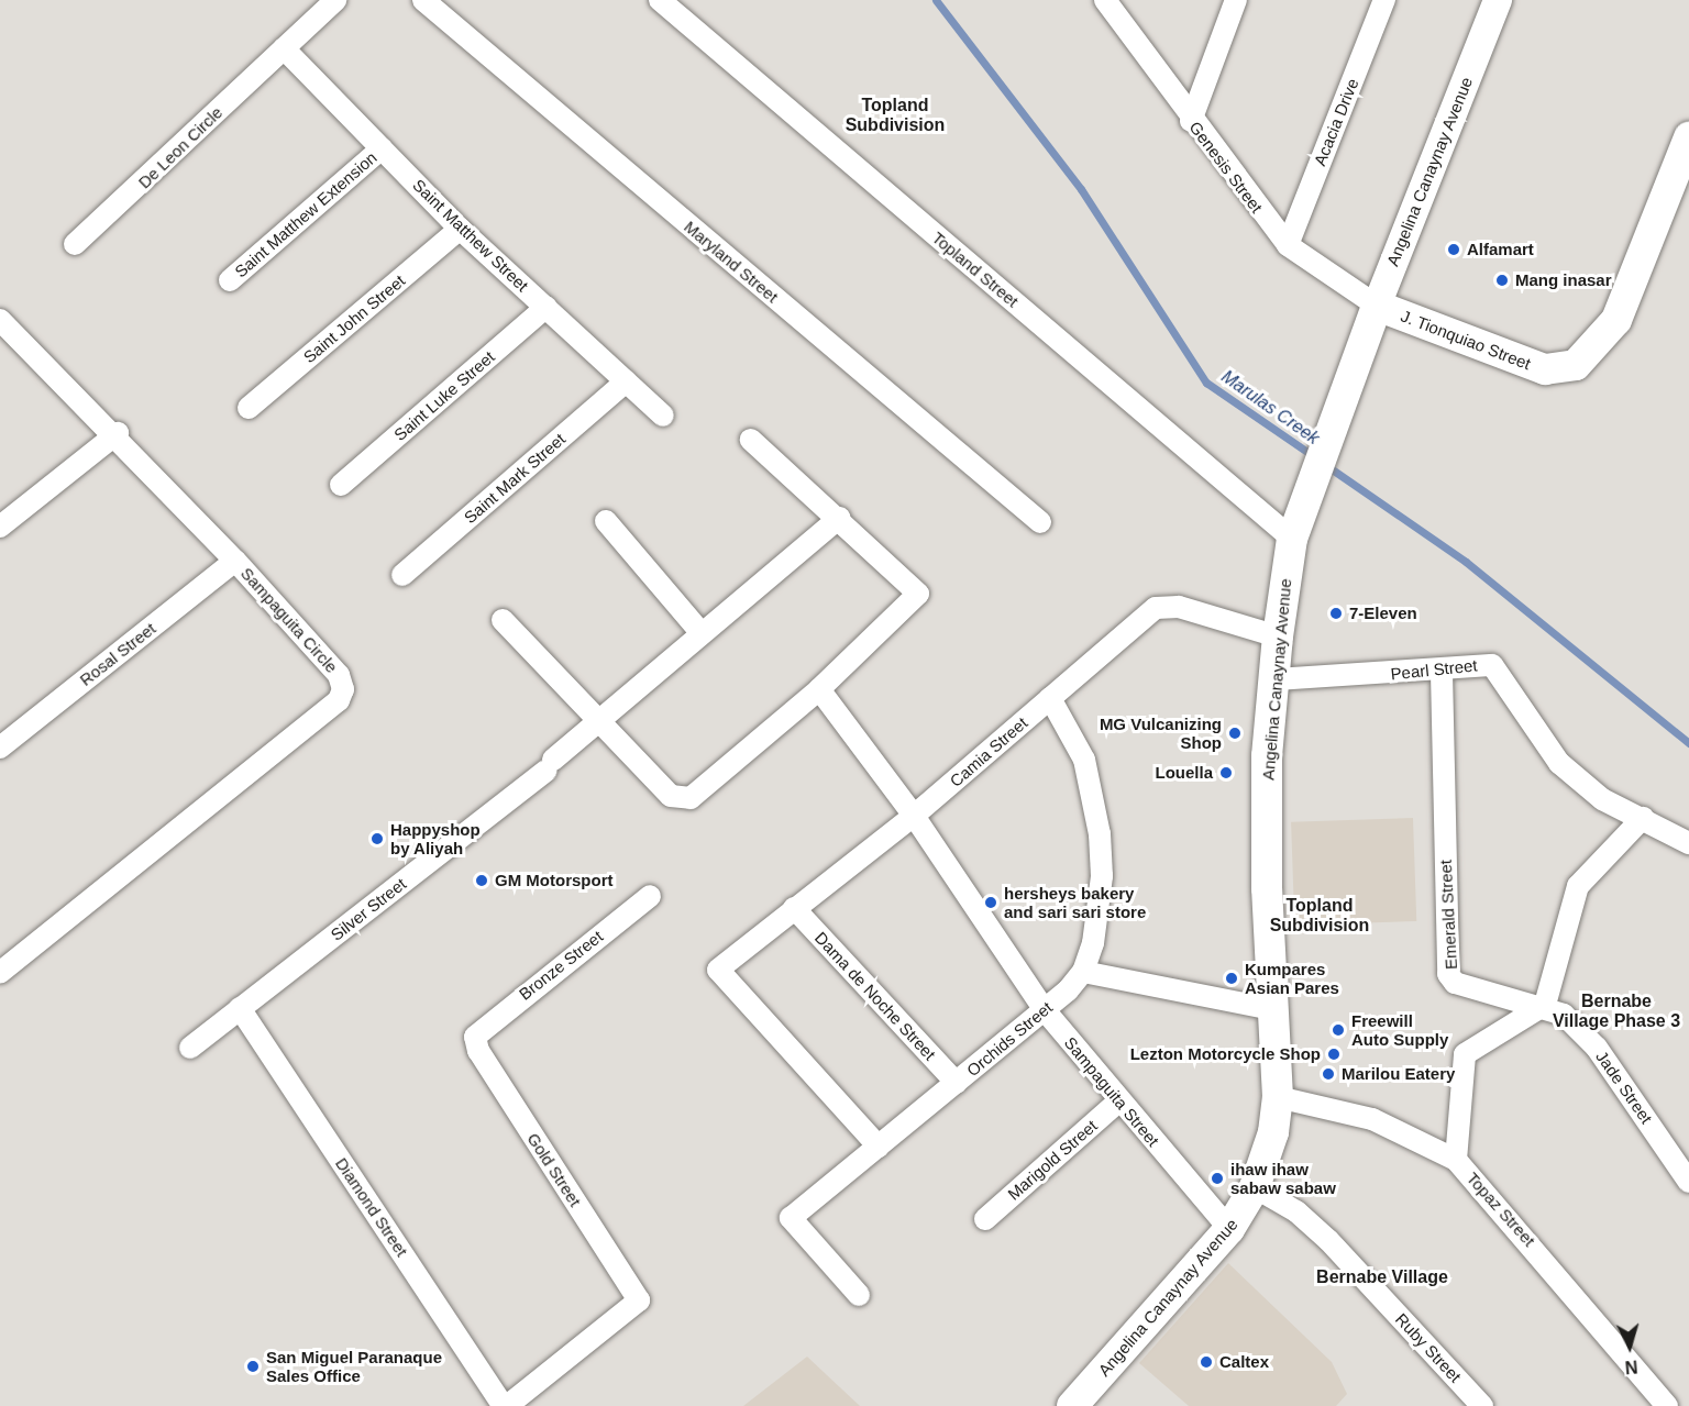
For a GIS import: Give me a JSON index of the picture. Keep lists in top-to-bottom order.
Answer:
{
  "streets": {
    "main road": ["Angelina Canaynay Avenue", "J. Tionquiao Street"],
    "street": [
      "Acacia Drive",
      "De Leon Circle",
      "Genesis Street",
      "Saint Matthew Extension",
      "Saint Matthew Street",
      "Maryland Street",
      "Topland Street",
      "Saint John Street",
      "Saint Luke Street",
      "Saint Mark Street",
      "Sampaguita Circle",
      "Rosal Street",
      "Pearl Street",
      "Camia Street",
      "Silver Street",
      "Emerald Street",
      "Bronze Street",
      "Dama de Noche Street",
      "Orchids Street",
      "Jade Street",
      "Sampaguita Street",
      "Marigold Street",
      "Gold Street",
      "Diamond Street",
      "Topaz Street",
      "Ruby Street"
    ]
  },
  "crossings": [
    ["Acacia Drive", "Genesis Street"],
    ["De Leon Circle", "Saint Matthew Street"],
    ["Genesis Street", "Angelina Canaynay Avenue"],
    ["Genesis Street", "J. Tionquiao Street"],
    ["Angelina Canaynay Avenue", "Topland Street"],
    ["Angelina Canaynay Avenue", "J. Tionquiao Street"],
    ["Angelina Canaynay Avenue", "Pearl Street"],
    ["Angelina Canaynay Avenue", "Camia Street"],
    ["Angelina Canaynay Avenue", "Sampaguita Street"],
    ["Angelina Canaynay Avenue", "Topaz Street"],
    ["Angelina Canaynay Avenue", "Ruby Street"],
    ["Saint Matthew Extension", "Saint Matthew Street"],
    ["Saint Matthew Street", "Saint John Street"],
    ["Saint Matthew Street", "Saint Luke Street"],
    ["Saint Matthew Street", "Saint Mark Street"],
    ["Sampaguita Circle", "Rosal Street"],
    ["Pearl Street", "Emerald Street"],
    ["Camia Street", "Dama de Noche Street"],
    ["Camia Street", "Orchids Street"],
    ["Camia Street", "Sampaguita Street"],
    ["Silver Street", "Diamond Street"],
    ["Emerald Street", "Jade Street"],
    ["Bronze Street", "Gold Street"],
    ["Dama de Noche Street", "Orchids Street"],
    ["Orchids Street", "Sampaguita Street"],
    ["Sampaguita Street", "Marigold Street"],
    ["Gold Street", "Diamond Street"]
  ],
  "districts": [
    "Topland Subdivision",
    "Topland Subdivision",
    "Bernabe Village Phase 3",
    "Bernabe Village"
  ],
  "water": ["Marulas Creek"],
  "places": [
    "Alfamart",
    "Mang inasar",
    "7-Eleven",
    "MG Vulcanizing Shop",
    "Louella",
    "Happyshop by Aliyah",
    "GM Motorsport",
    "hersheys bakery and sari sari store",
    "Kumpares Asian Pares",
    "Freewill Auto Supply",
    "Lezton Motorcycle Shop",
    "Marilou Eatery",
    "ihaw ihaw sabaw sabaw",
    "Caltex",
    "San Miguel Paranaque Sales Office"
  ],
  "north": "bottom"
}
